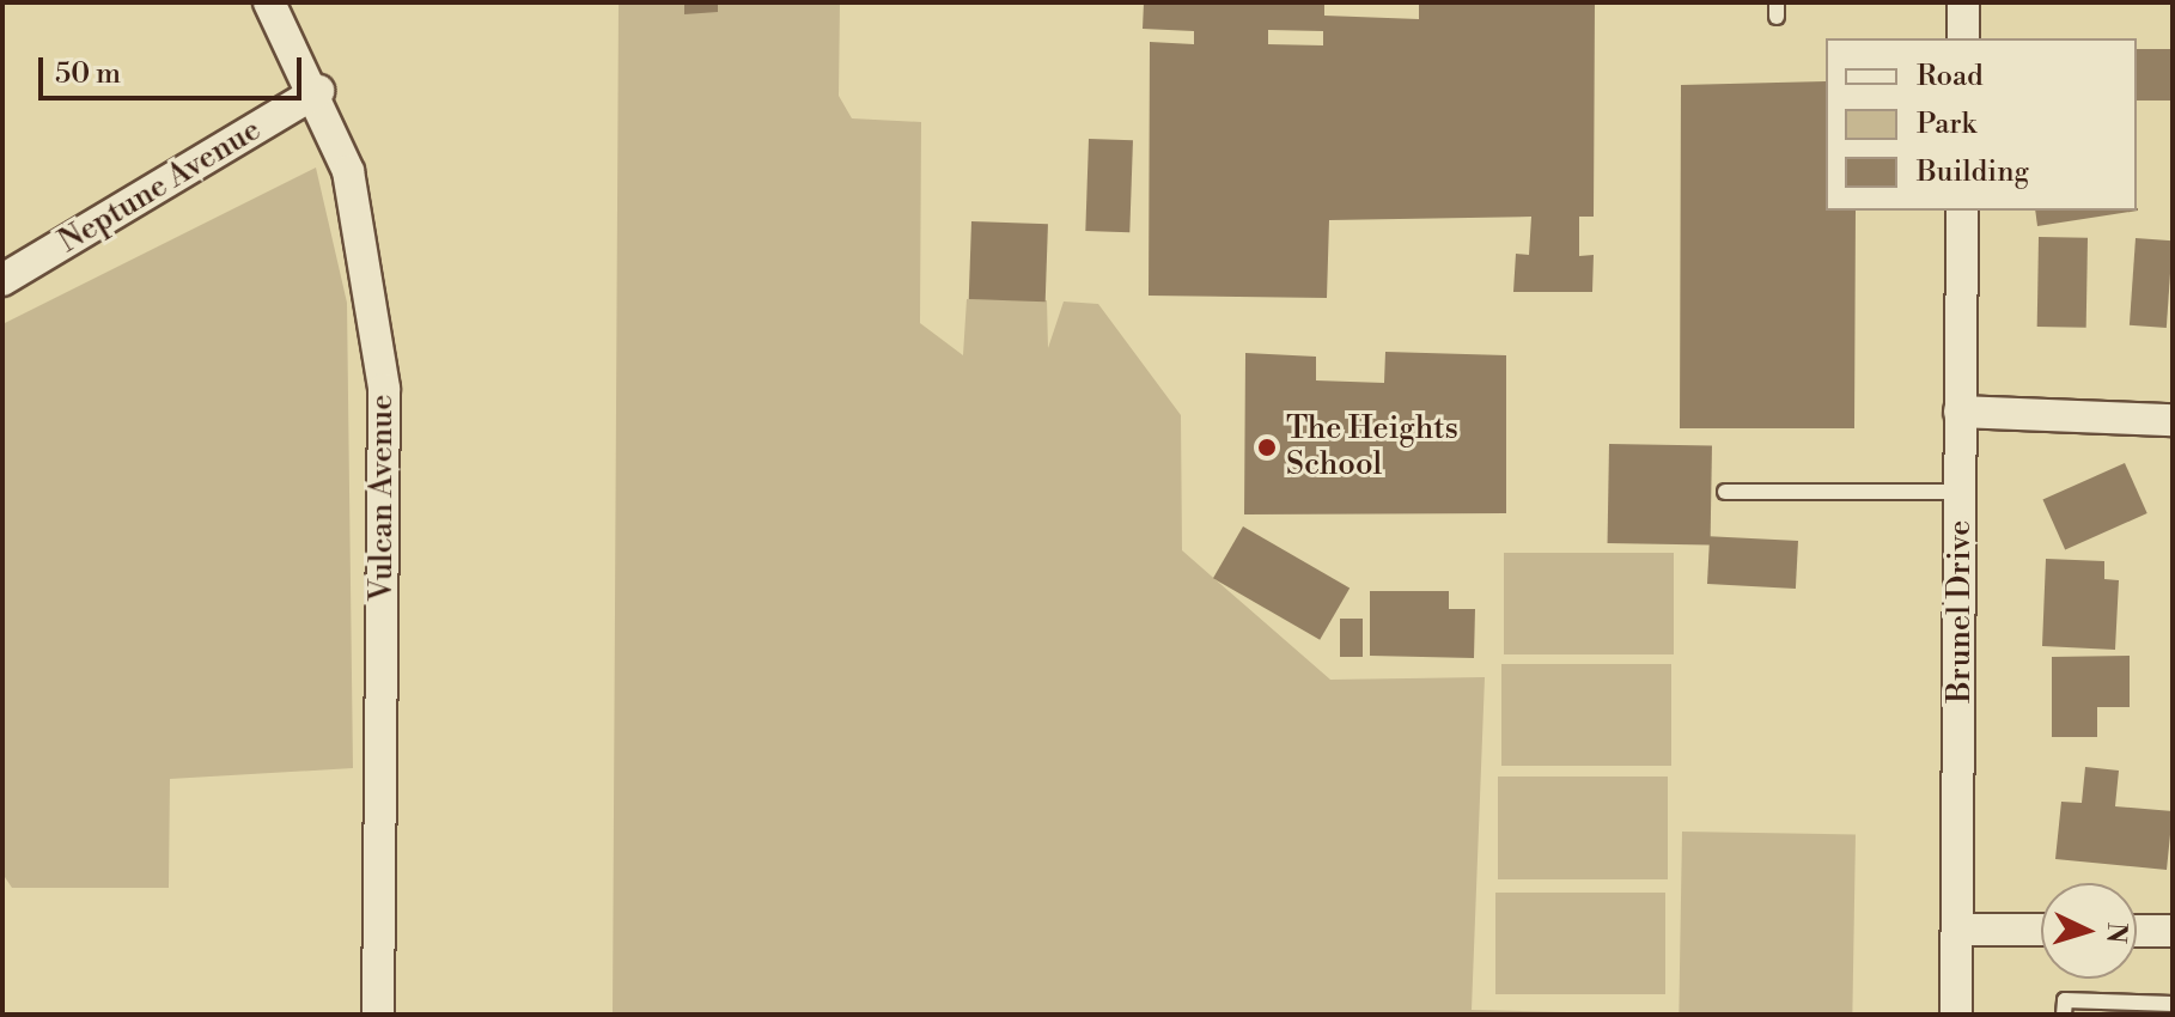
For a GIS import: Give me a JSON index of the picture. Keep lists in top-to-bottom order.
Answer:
{
  "streets": {
    "street": ["Neptune Avenue", "Vulcan Avenue", "Brunel Drive"]
  },
  "crossings": [
    ["Neptune Avenue", "Vulcan Avenue"]
  ],
  "places": ["The Heights School"],
  "legend": ["Road", "Park", "Building"],
  "scale_bar": "50 m",
  "north": "right"
}
